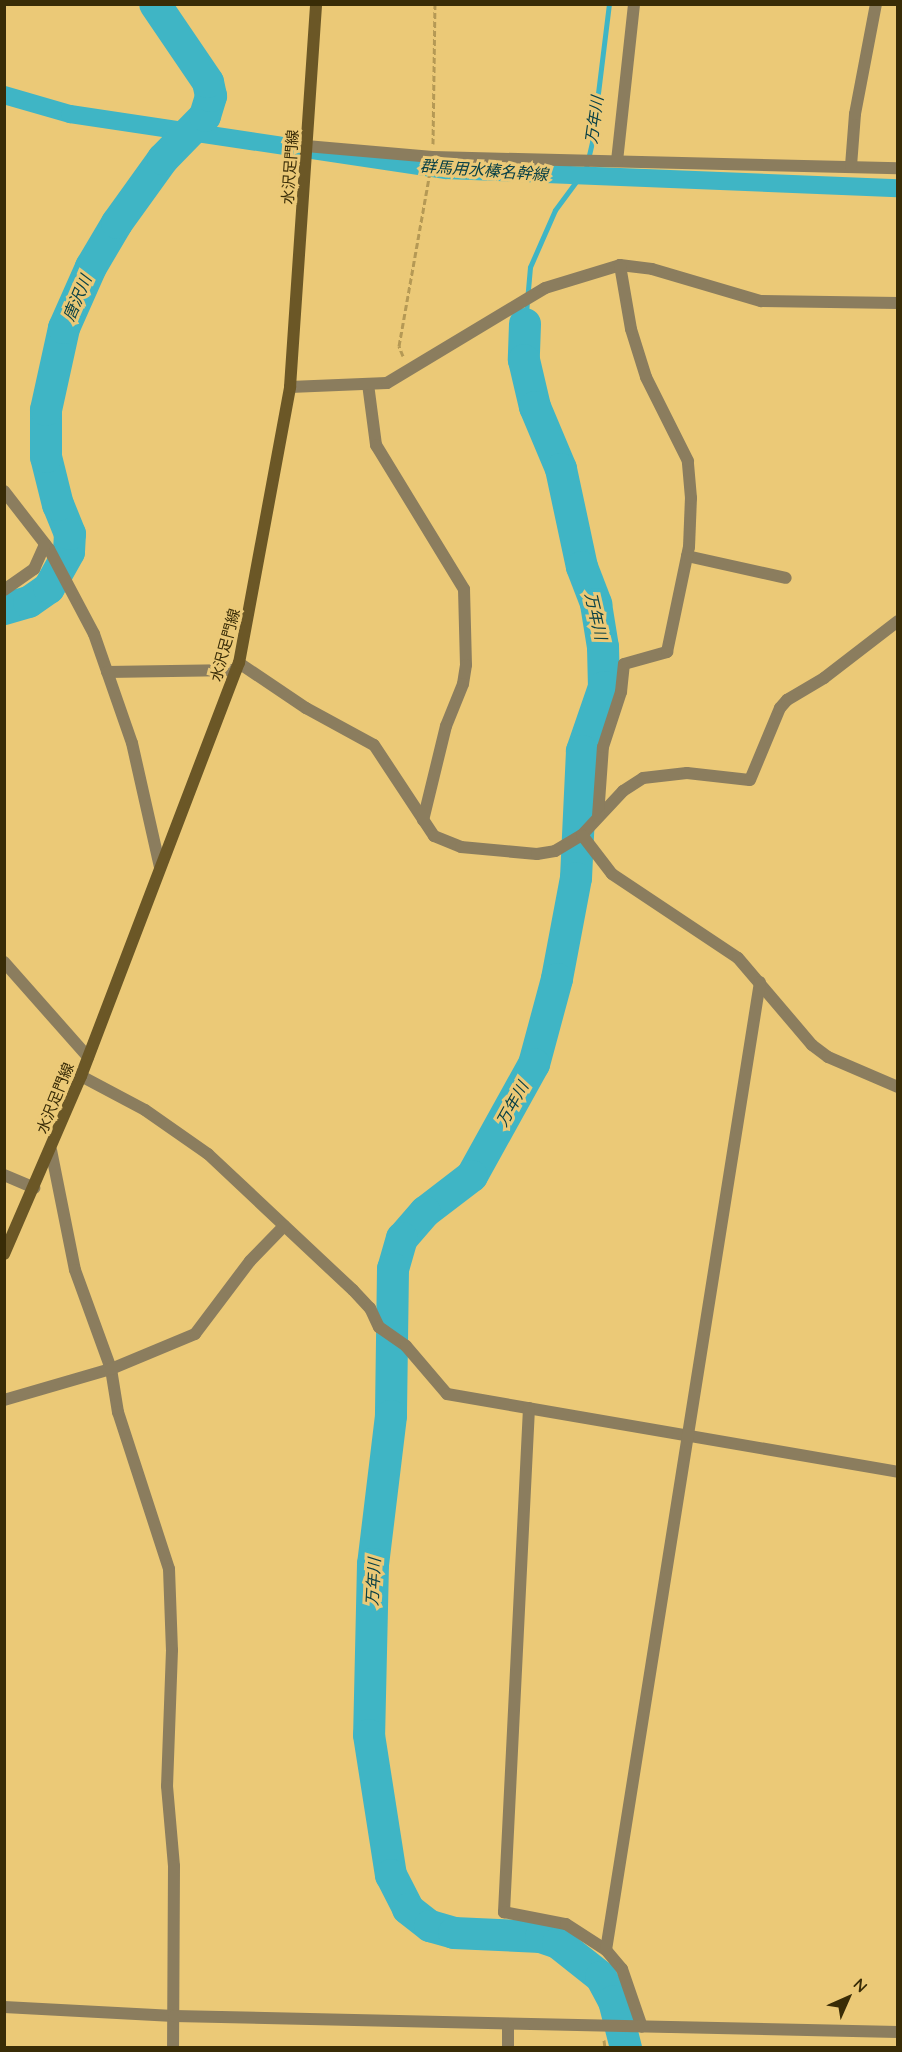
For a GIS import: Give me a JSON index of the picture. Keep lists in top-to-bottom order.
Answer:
{
  "streets": {
    "main road": ["水沢足門線"]
  },
  "water": ["万年川", "群馬用水榛名幹線", "唐沢川"],
  "north": "top right"
}
